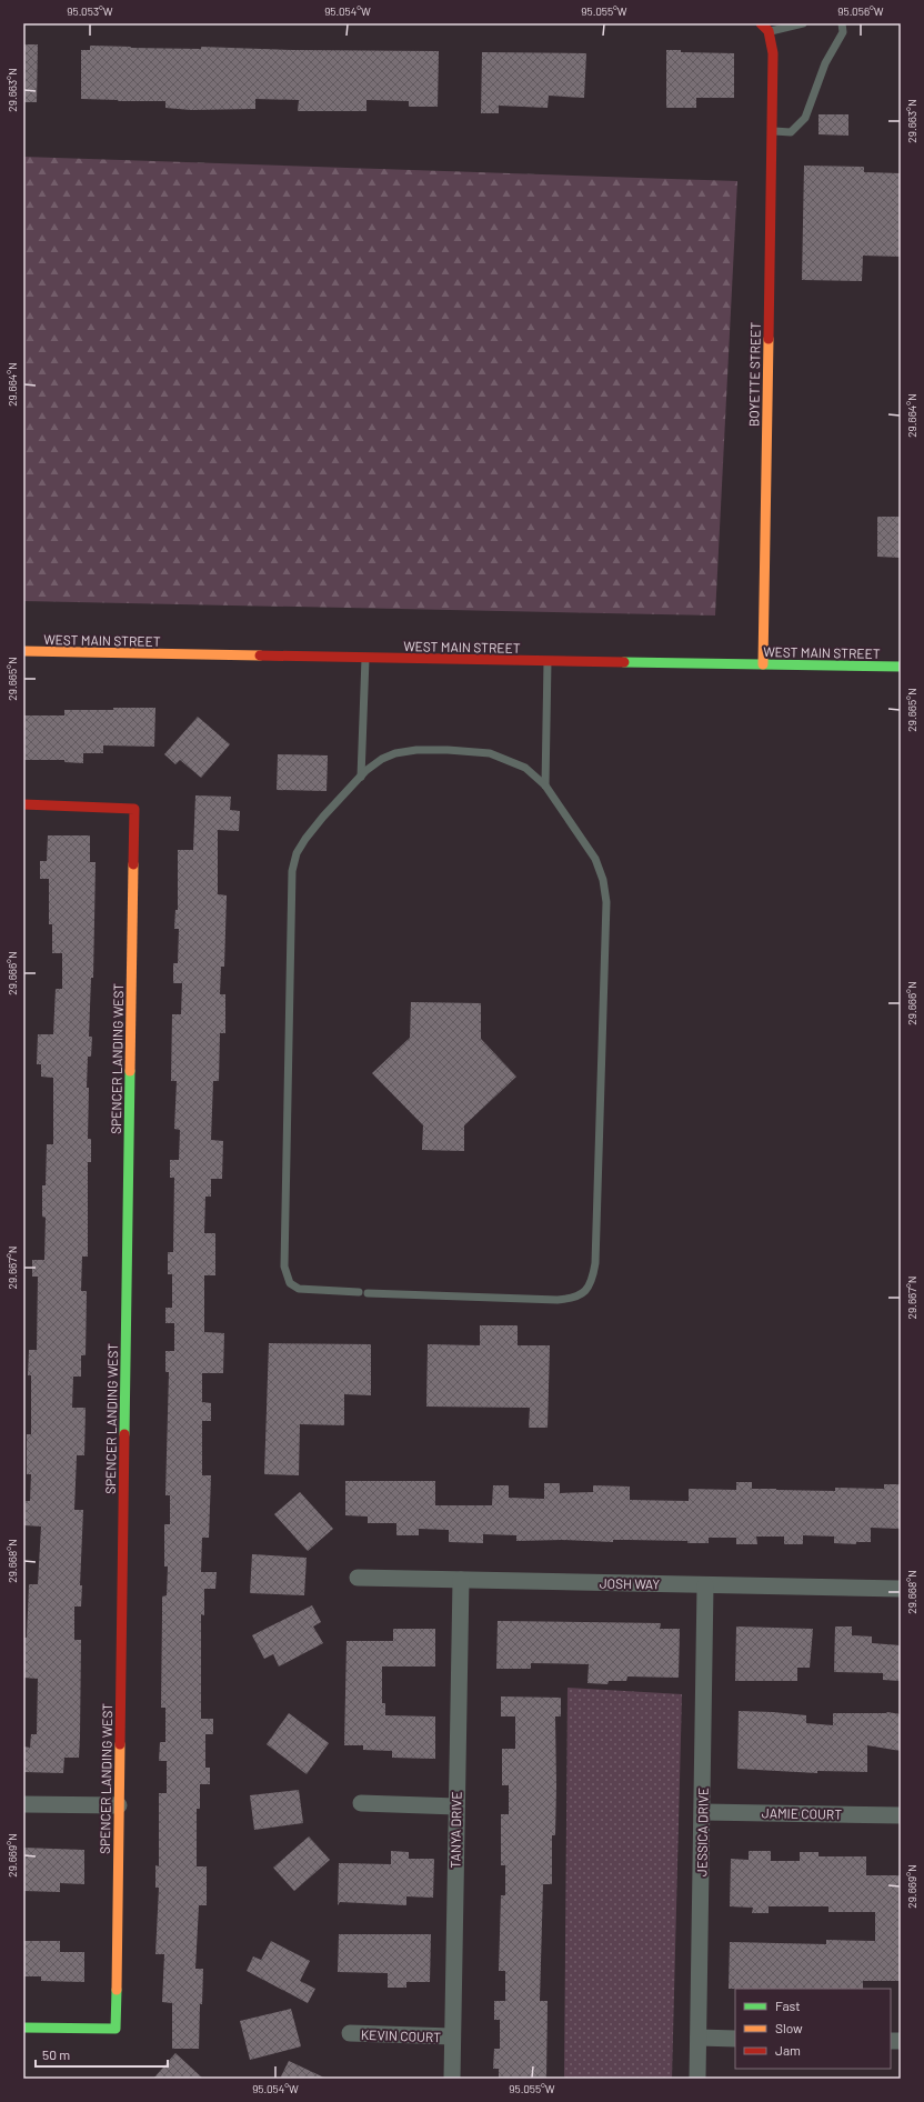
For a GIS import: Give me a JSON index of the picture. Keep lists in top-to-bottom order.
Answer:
{
  "streets": {
    "street": [
      "BOYETTE STREET",
      "WEST MAIN STREET",
      "SPENCER LANDING WEST",
      "JOSH WAY",
      "JAMIE COURT",
      "TANYA DRIVE",
      "JESSICA DRIVE",
      "KEVIN COURT"
    ]
  },
  "crossings": [
    ["BOYETTE STREET", "WEST MAIN STREET"],
    ["JOSH WAY", "TANYA DRIVE"],
    ["JOSH WAY", "JESSICA DRIVE"],
    ["JAMIE COURT", "JESSICA DRIVE"],
    ["TANYA DRIVE", "KEVIN COURT"]
  ],
  "legend": ["Fast", "Slow", "Jam"],
  "scale_bar": "50 m",
  "coordinates": [
    "95.053°W",
    "95.054°W",
    "95.055°W",
    "95.056°W",
    "29.663°N",
    "29.664°N",
    "29.665°N",
    "29.666°N",
    "29.667°N",
    "29.668°N",
    "29.669°N"
  ]
}
